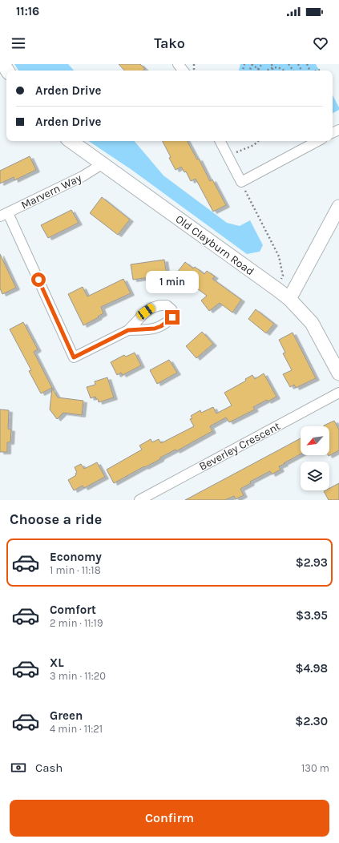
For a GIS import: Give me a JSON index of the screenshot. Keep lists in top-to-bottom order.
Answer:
{
  "streets": {
    "main road": ["Old Clayburn Road"],
    "street": ["Marvern Way", "Beverley Crescent"]
  },
  "crossings": [
    ["Marvern Way", "Old Clayburn Road"]
  ],
  "north": "bottom left",
  "page": {
    "status": "11:16",
    "header": "Tako",
    "banner": ["Arden Drive", "Arden Drive"],
    "bubble": "1 min",
    "heading": "Choose a ride",
    "list": [
      {
        "name": "Economy",
        "note": "1 min · 11:18",
        "value": "$2.93"
      },
      {
        "name": "Comfort",
        "note": "2 min · 11:19",
        "value": "$3.95"
      },
      {
        "name": "XL",
        "note": "3 min · 11:20",
        "value": "$4.98"
      },
      {
        "name": "Green",
        "note": "4 min · 11:21",
        "value": "$2.30"
      }
    ],
    "pay": ["Cash", "130 m"],
    "buttons": "Confirm"
  }
}
